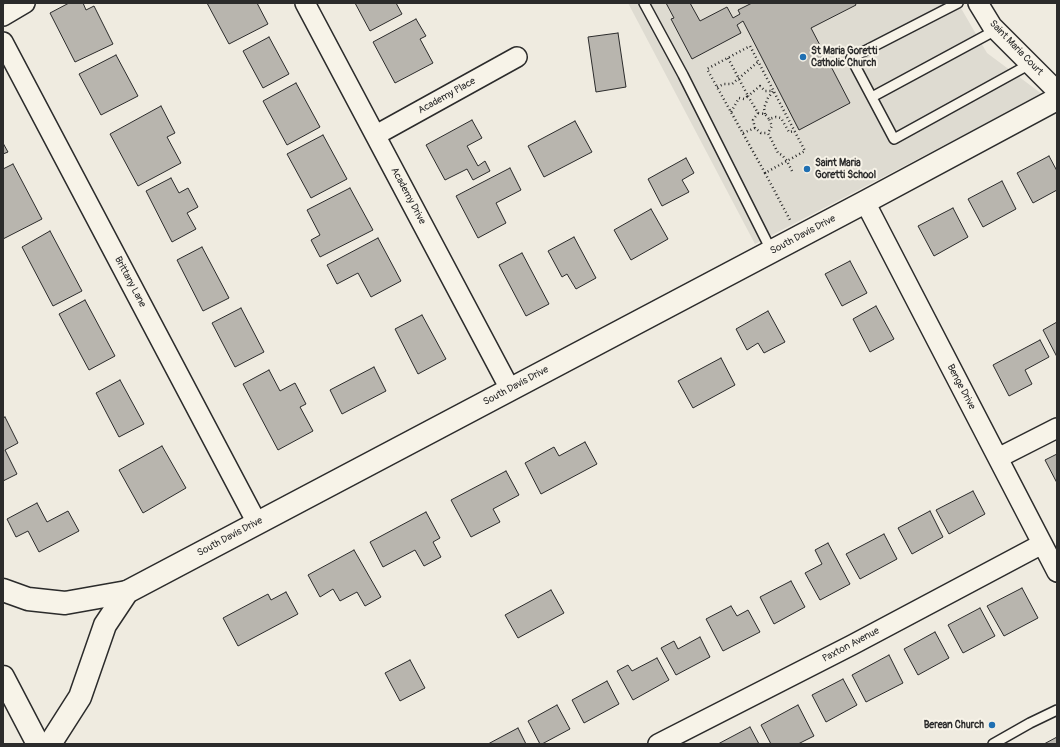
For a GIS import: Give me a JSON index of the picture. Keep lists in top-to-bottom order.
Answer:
{
  "streets": {
    "street": [
      "Saint Maria Court",
      "Academy Place",
      "Academy Drive",
      "South Davis Drive",
      "Brittany Lane",
      "Benge Drive",
      "Paxton Avenue"
    ]
  },
  "crossings": [
    ["Academy Place", "Academy Drive"],
    ["Academy Drive", "South Davis Drive"],
    ["South Davis Drive", "Brittany Lane"],
    ["South Davis Drive", "Benge Drive"],
    ["Benge Drive", "Paxton Avenue"]
  ],
  "places": ["St Maria Goretti Catholic Church", "Saint Maria Goretti School", "Berean Church"]
}
